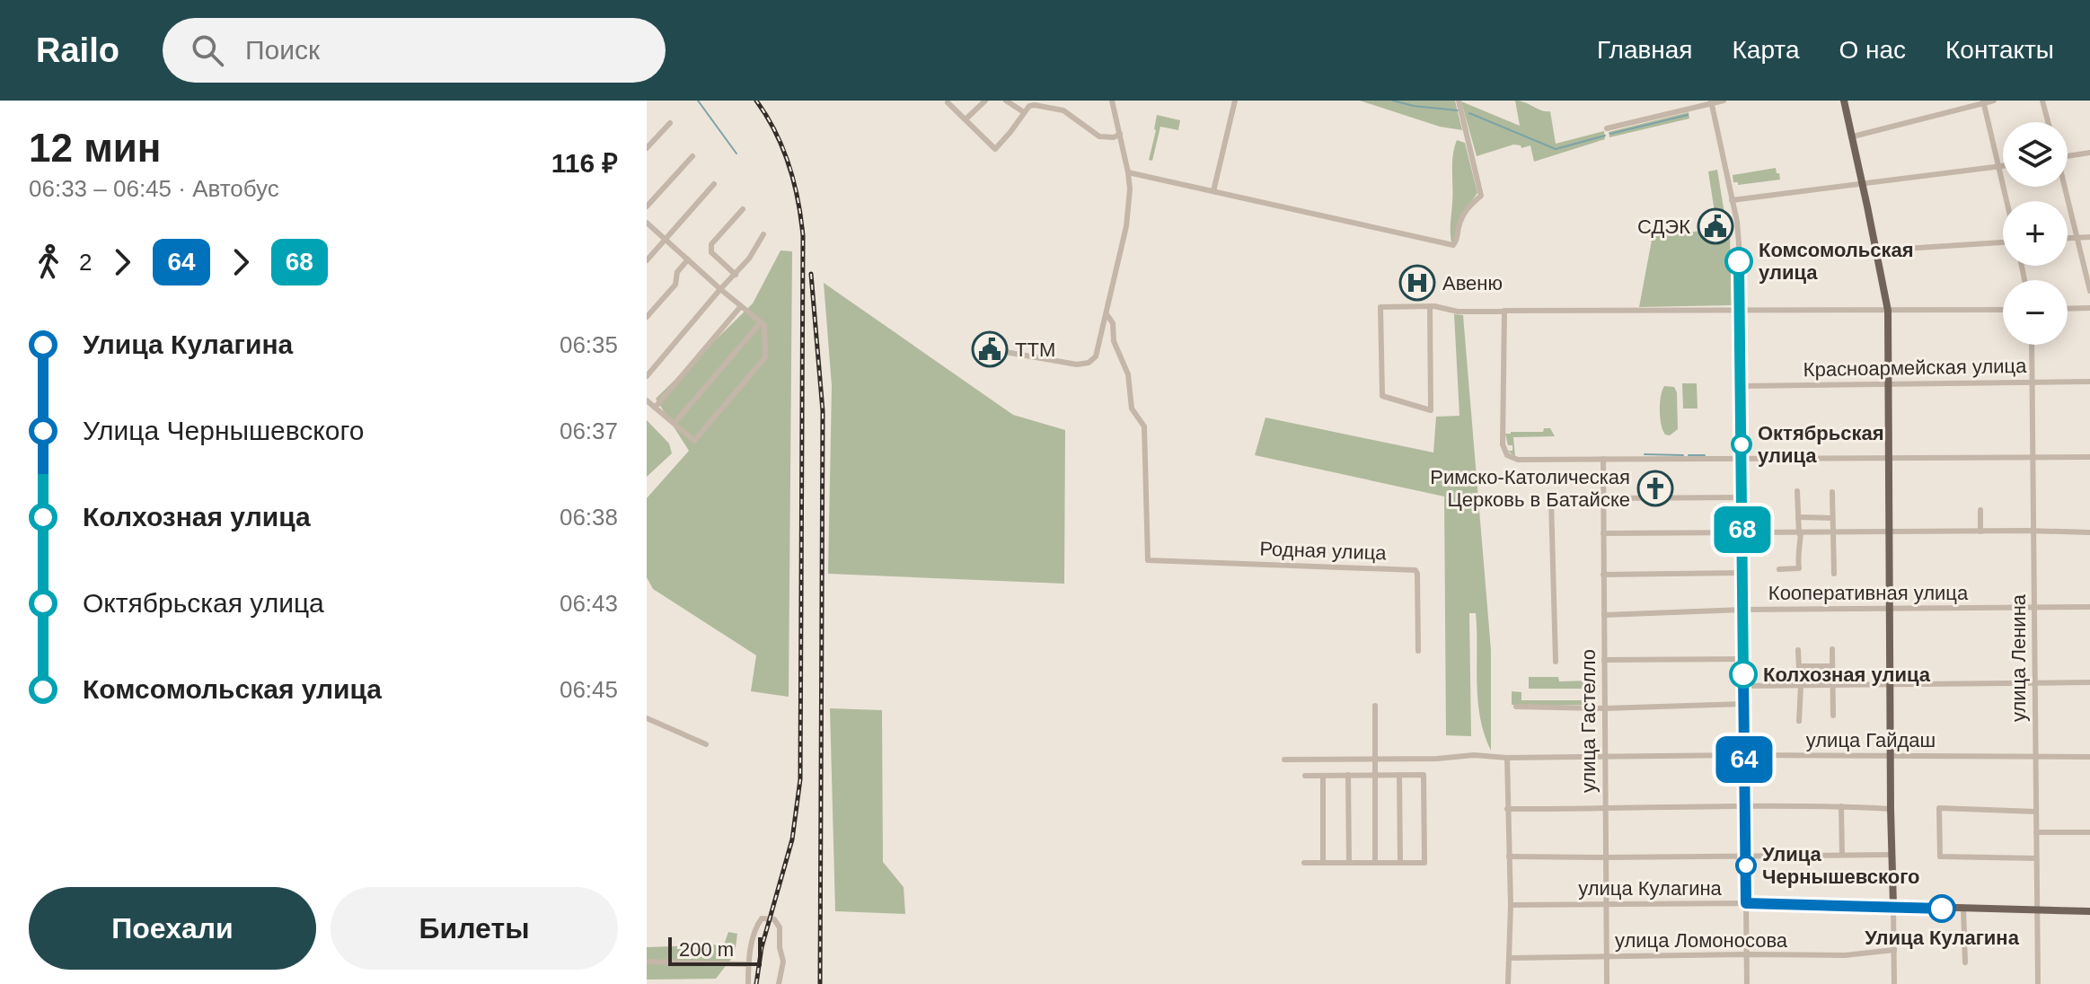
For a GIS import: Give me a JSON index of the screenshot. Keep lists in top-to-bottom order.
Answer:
{
  "streets": {
    "main road": ["улица Кулагина"],
    "street": [
      "Красноармейская улица",
      "Родная улица",
      "Кооперативная улица",
      "улица Ленина",
      "улица Гастелло",
      "улица Гайдаш",
      "улица Ломоносова"
    ]
  },
  "crossings": [
    ["Красноармейская улица", "улица Ленина"],
    ["Кооперативная улица", "улица Ленина"],
    ["Кооперативная улица", "улица Гастелло"],
    ["улица Ленина", "улица Гайдаш"],
    ["улица Ленина", "улица Кулагина"],
    ["улица Гастелло", "улица Гайдаш"],
    ["улица Гастелло", "улица Кулагина"],
    ["улица Гастелло", "улица Ломоносова"]
  ],
  "places": {
    "public building": ["СДЭК", "ТТМ"],
    "other": [
      "Комсомольская улица",
      "Октябрьская улица",
      "Колхозная улица",
      "Улица Чернышевского",
      "Улица Кулагина"
    ],
    "hospital": ["Авеню"],
    "church": ["Римско-Католическая Церковь в Батайске"]
  },
  "lines": ["bus line 68", "bus line 64"],
  "scale_bar": "200 m",
  "page": {
    "header": "Railo",
    "search": "Поиск",
    "nav": [
      "Главная",
      "Карта",
      "О нас",
      "Контакты"
    ],
    "heading": ["12 мин", "06:33 – 06:45 · Автобус", "116 ₽"],
    "on_map": ["64", "68"],
    "map_buttons": ["+", "−"],
    "legs": ["2", "64", "68"],
    "list": [
      {
        "name": "Улица Кулагина",
        "value": "06:35"
      },
      {
        "name": "Улица Чернышевского",
        "value": "06:37"
      },
      {
        "name": "Колхозная улица",
        "value": "06:38"
      },
      {
        "name": "Октябрьская улица",
        "value": "06:43"
      },
      {
        "name": "Комсомольская улица",
        "value": "06:45"
      }
    ],
    "buttons": ["Поехали", "Билеты"],
    "scale": "200 m"
  }
}
